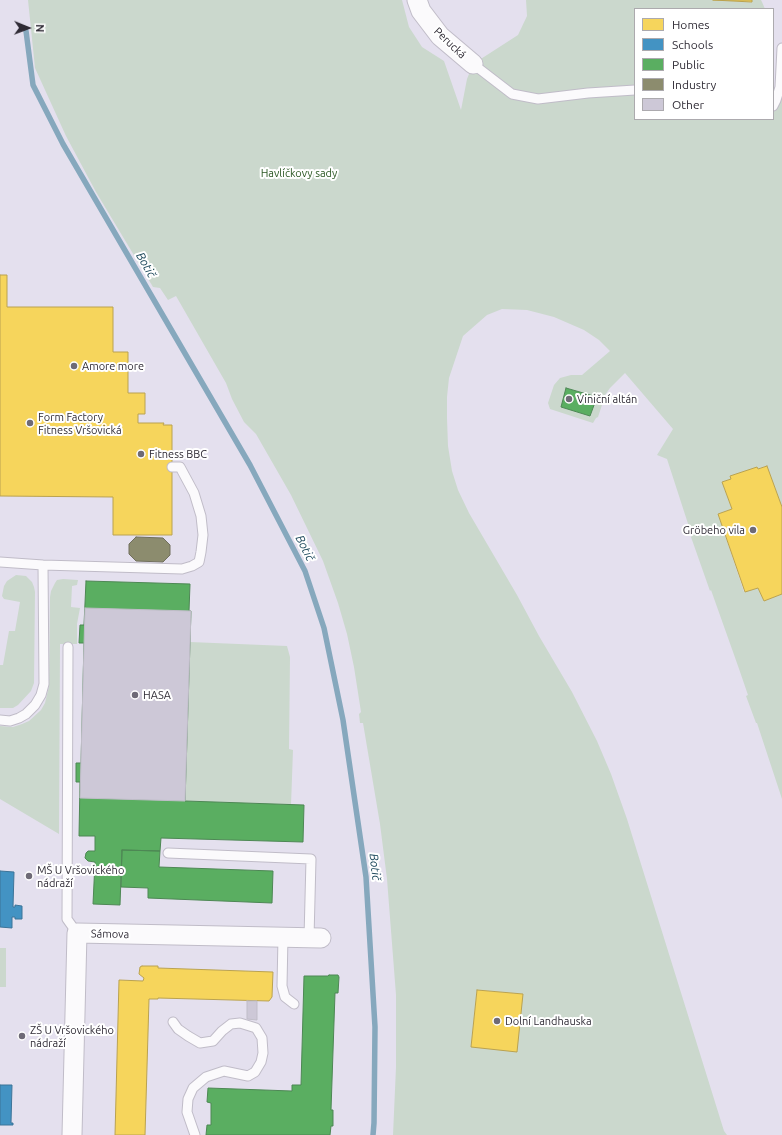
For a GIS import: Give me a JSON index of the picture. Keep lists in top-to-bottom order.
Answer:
{
  "streets": {
    "street": ["Perucká", "Sámova"]
  },
  "water": ["Botič"],
  "parks": ["Havlíčkovy sady"],
  "places": [
    "Amore more",
    "Viniční altán",
    "Form Factory Fitness Vršovická",
    "Fitness BBC",
    "Gröbeho vila",
    "HASA",
    "MŠ U Vršovického nádraží",
    "Dolní Landhauska",
    "ZŠ U Vršovického nádraží"
  ],
  "legend": [
    "Homes",
    "Schools",
    "Public",
    "Industry",
    "Other"
  ],
  "north": "right"
}
